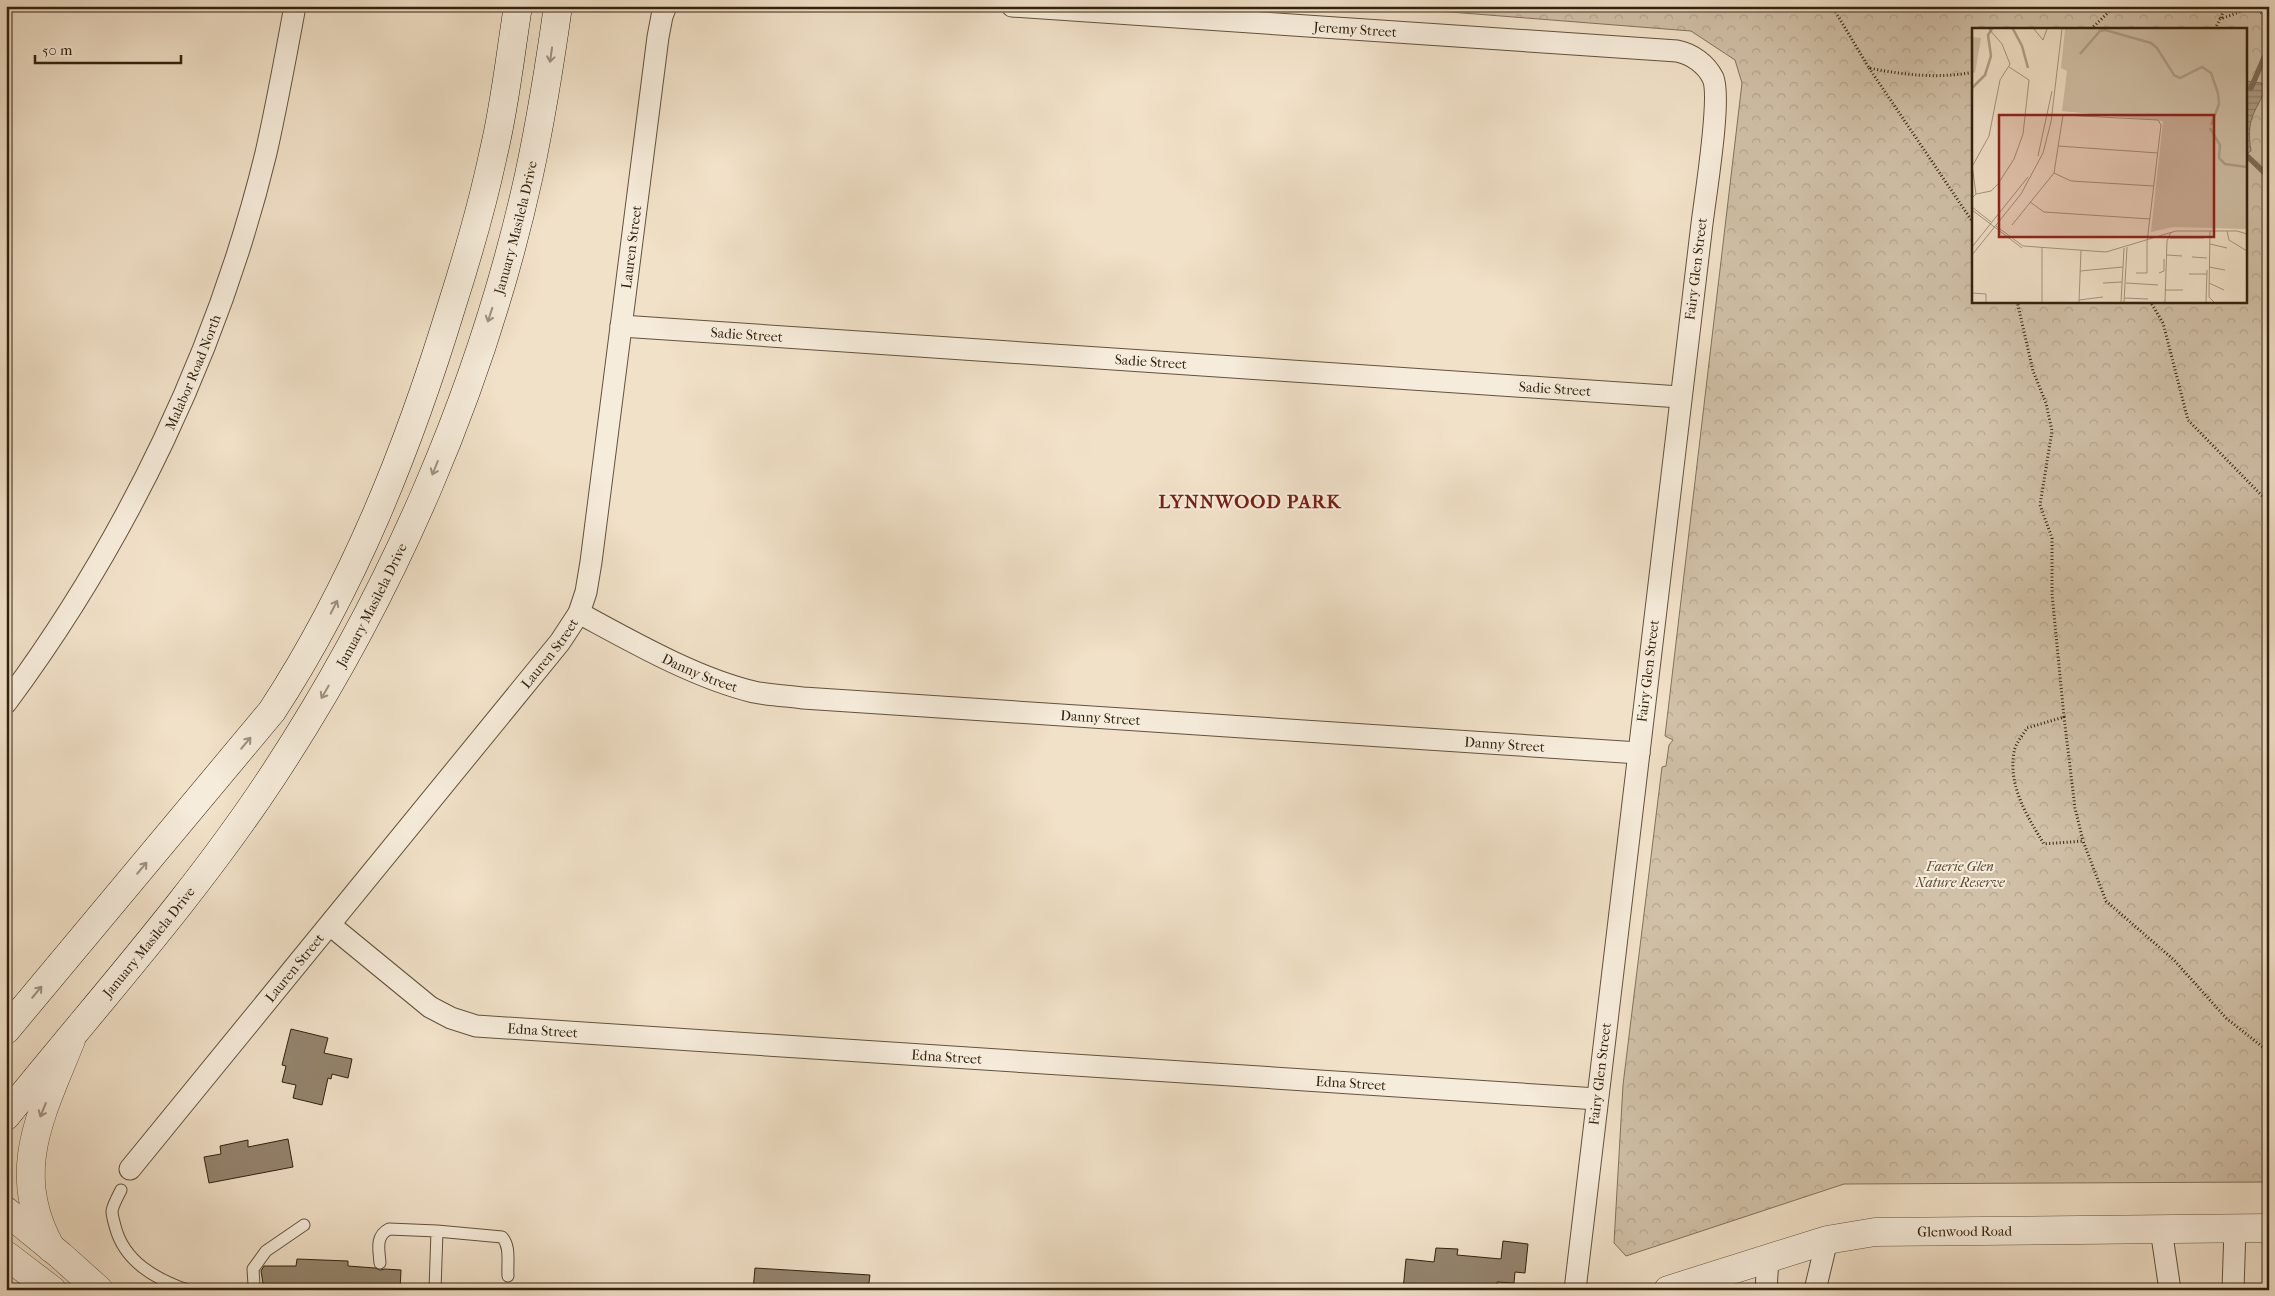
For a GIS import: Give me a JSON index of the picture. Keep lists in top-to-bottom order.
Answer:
{
  "streets": {
    "main road": ["January Masilela Drive", "Glenwood Road"],
    "street": [
      "Jeremy Street",
      "Lauren Street",
      "Fairy Glen Street",
      "Sadie Street",
      "Malabor Road North",
      "Danny Street",
      "Edna Street"
    ]
  },
  "crossings": [
    ["Jeremy Street", "Fairy Glen Street"],
    ["Lauren Street", "Sadie Street"],
    ["Lauren Street", "Danny Street"],
    ["Lauren Street", "Edna Street"],
    ["Fairy Glen Street", "Sadie Street"],
    ["Fairy Glen Street", "Danny Street"],
    ["Fairy Glen Street", "Edna Street"]
  ],
  "districts": ["LYNNWOOD PARK"],
  "parks": ["Faerie Glen Nature Reserve"],
  "scale_bar": "50 m"
}
